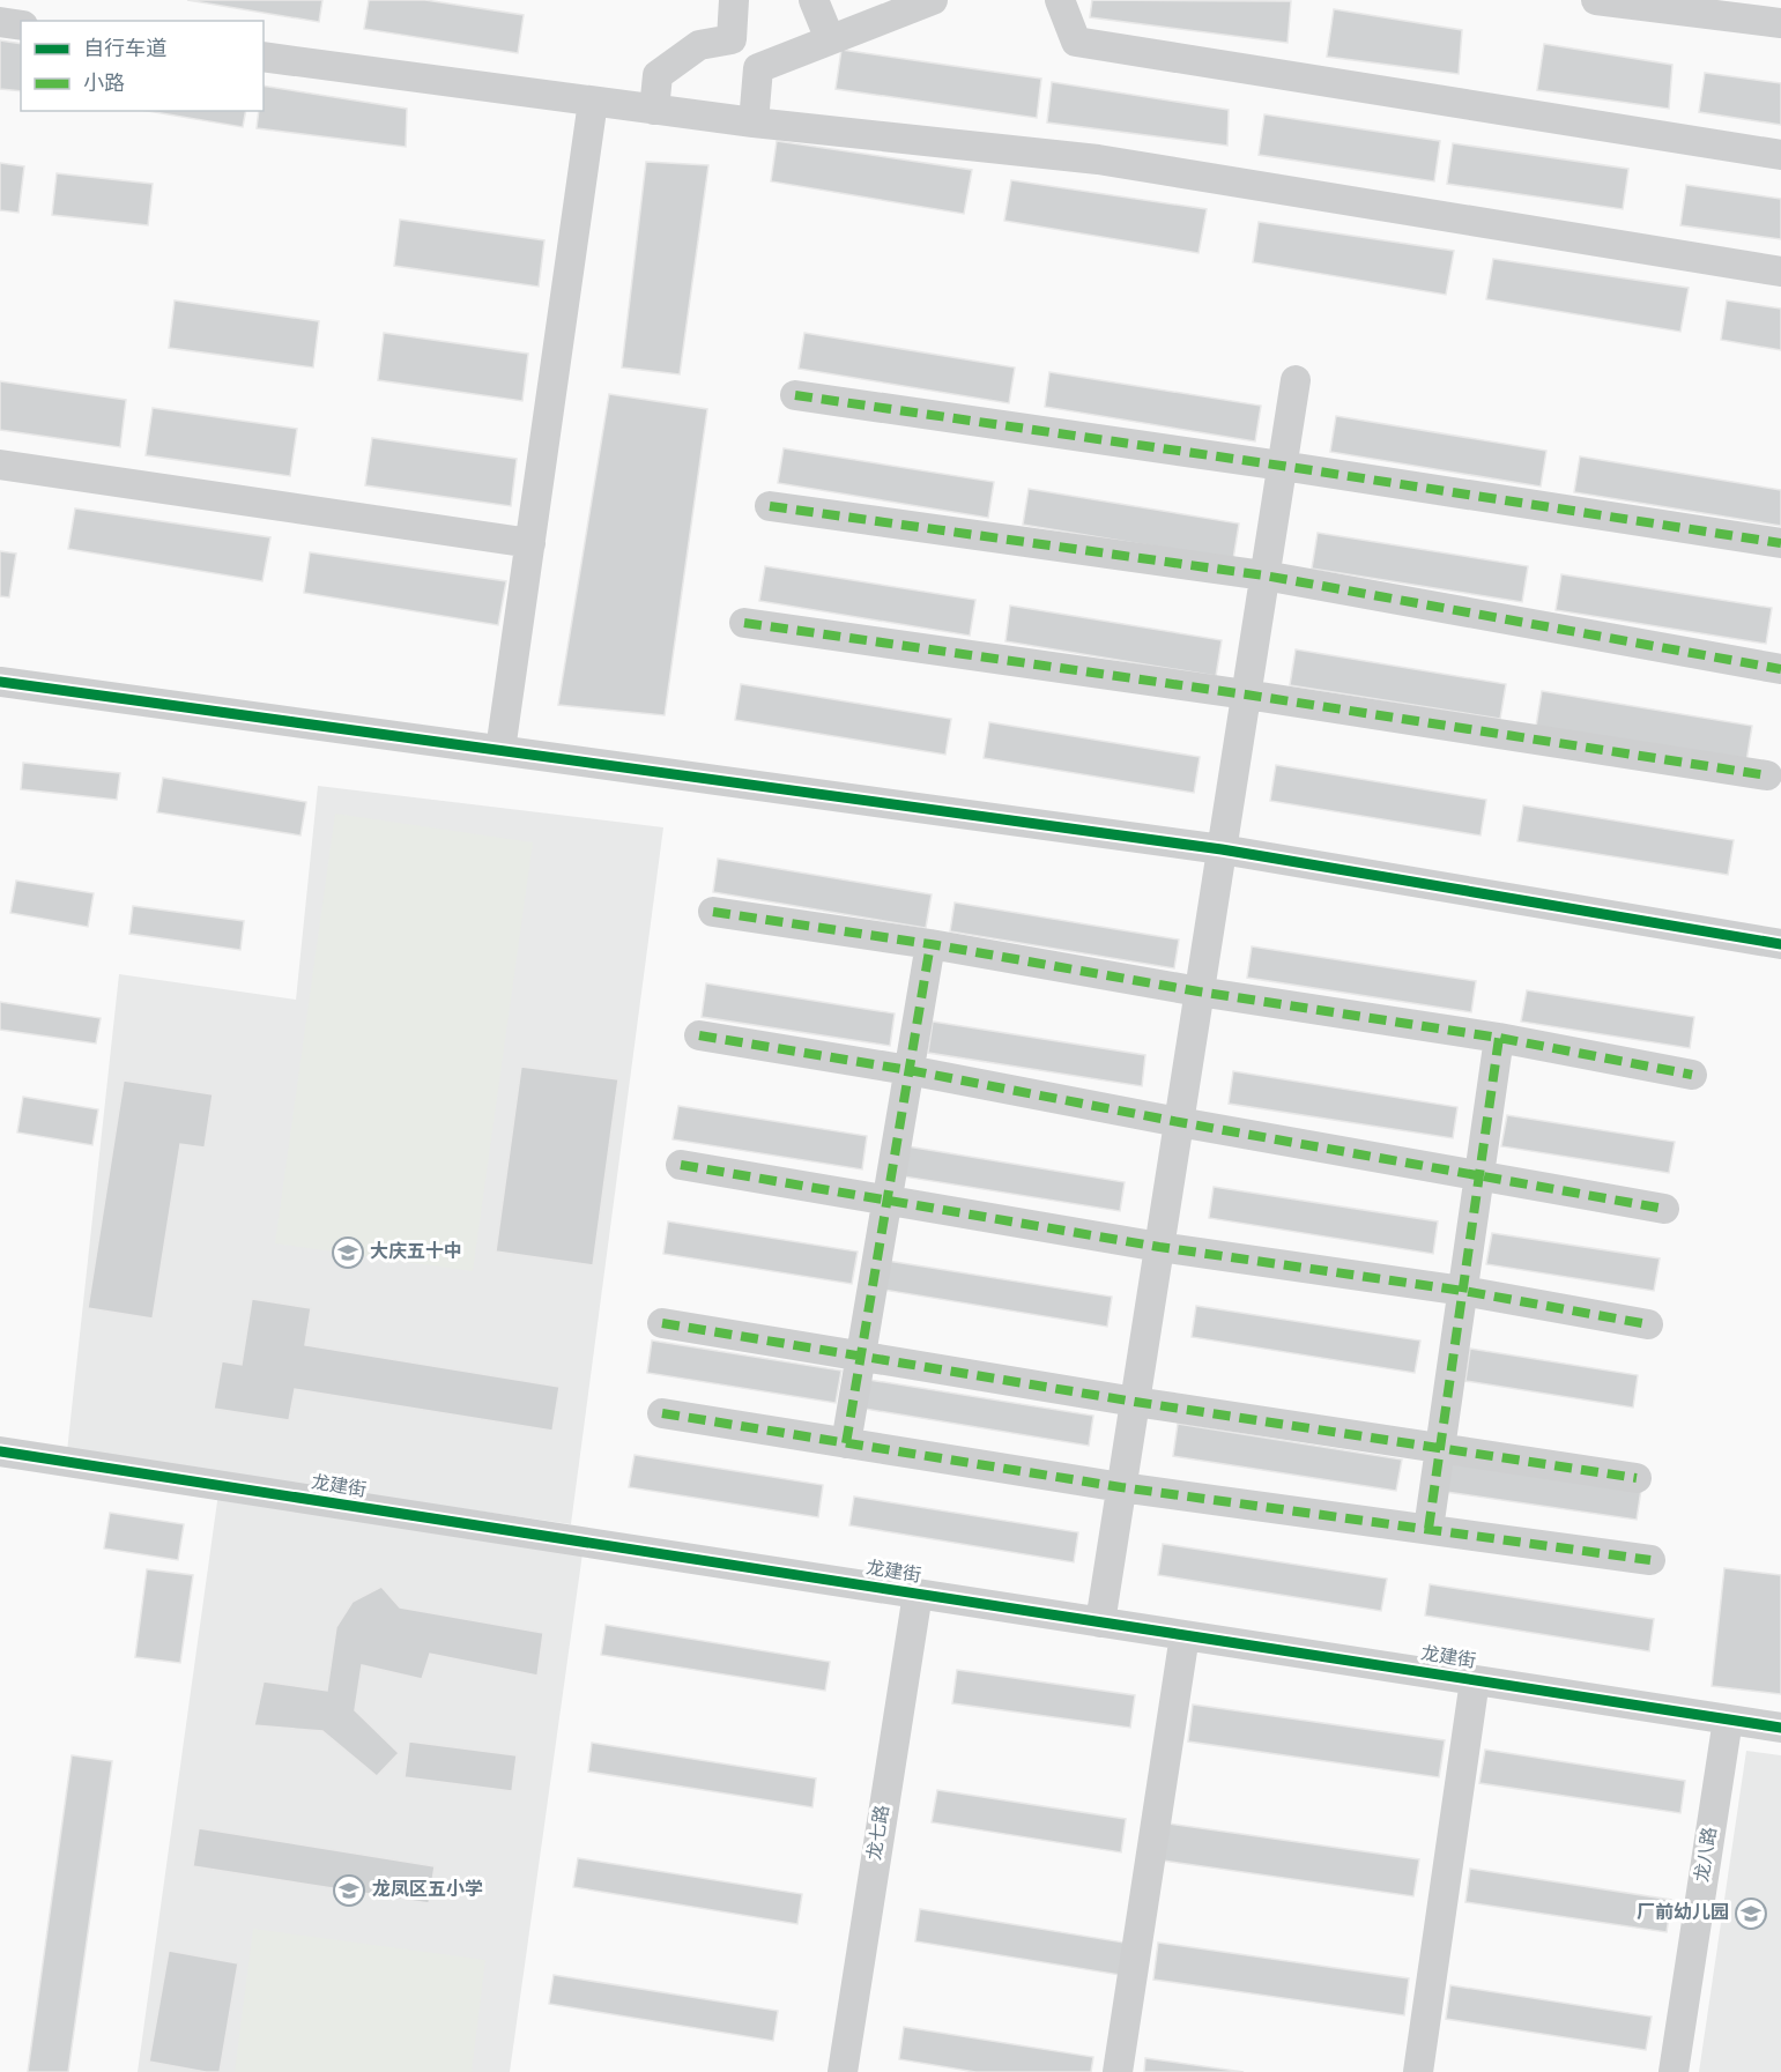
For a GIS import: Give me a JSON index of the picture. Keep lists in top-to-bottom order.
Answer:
{
  "streets": {
    "street": ["龙建街", "龙七路", "龙八路"]
  },
  "crossings": [
    ["龙建街", "龙七路"],
    ["龙建街", "龙八路"]
  ],
  "places": {
    "school or university": ["大庆五十中", "龙凤区五小学", "厂前幼儿园"]
  },
  "legend": ["自行车道", "小路"]
}
